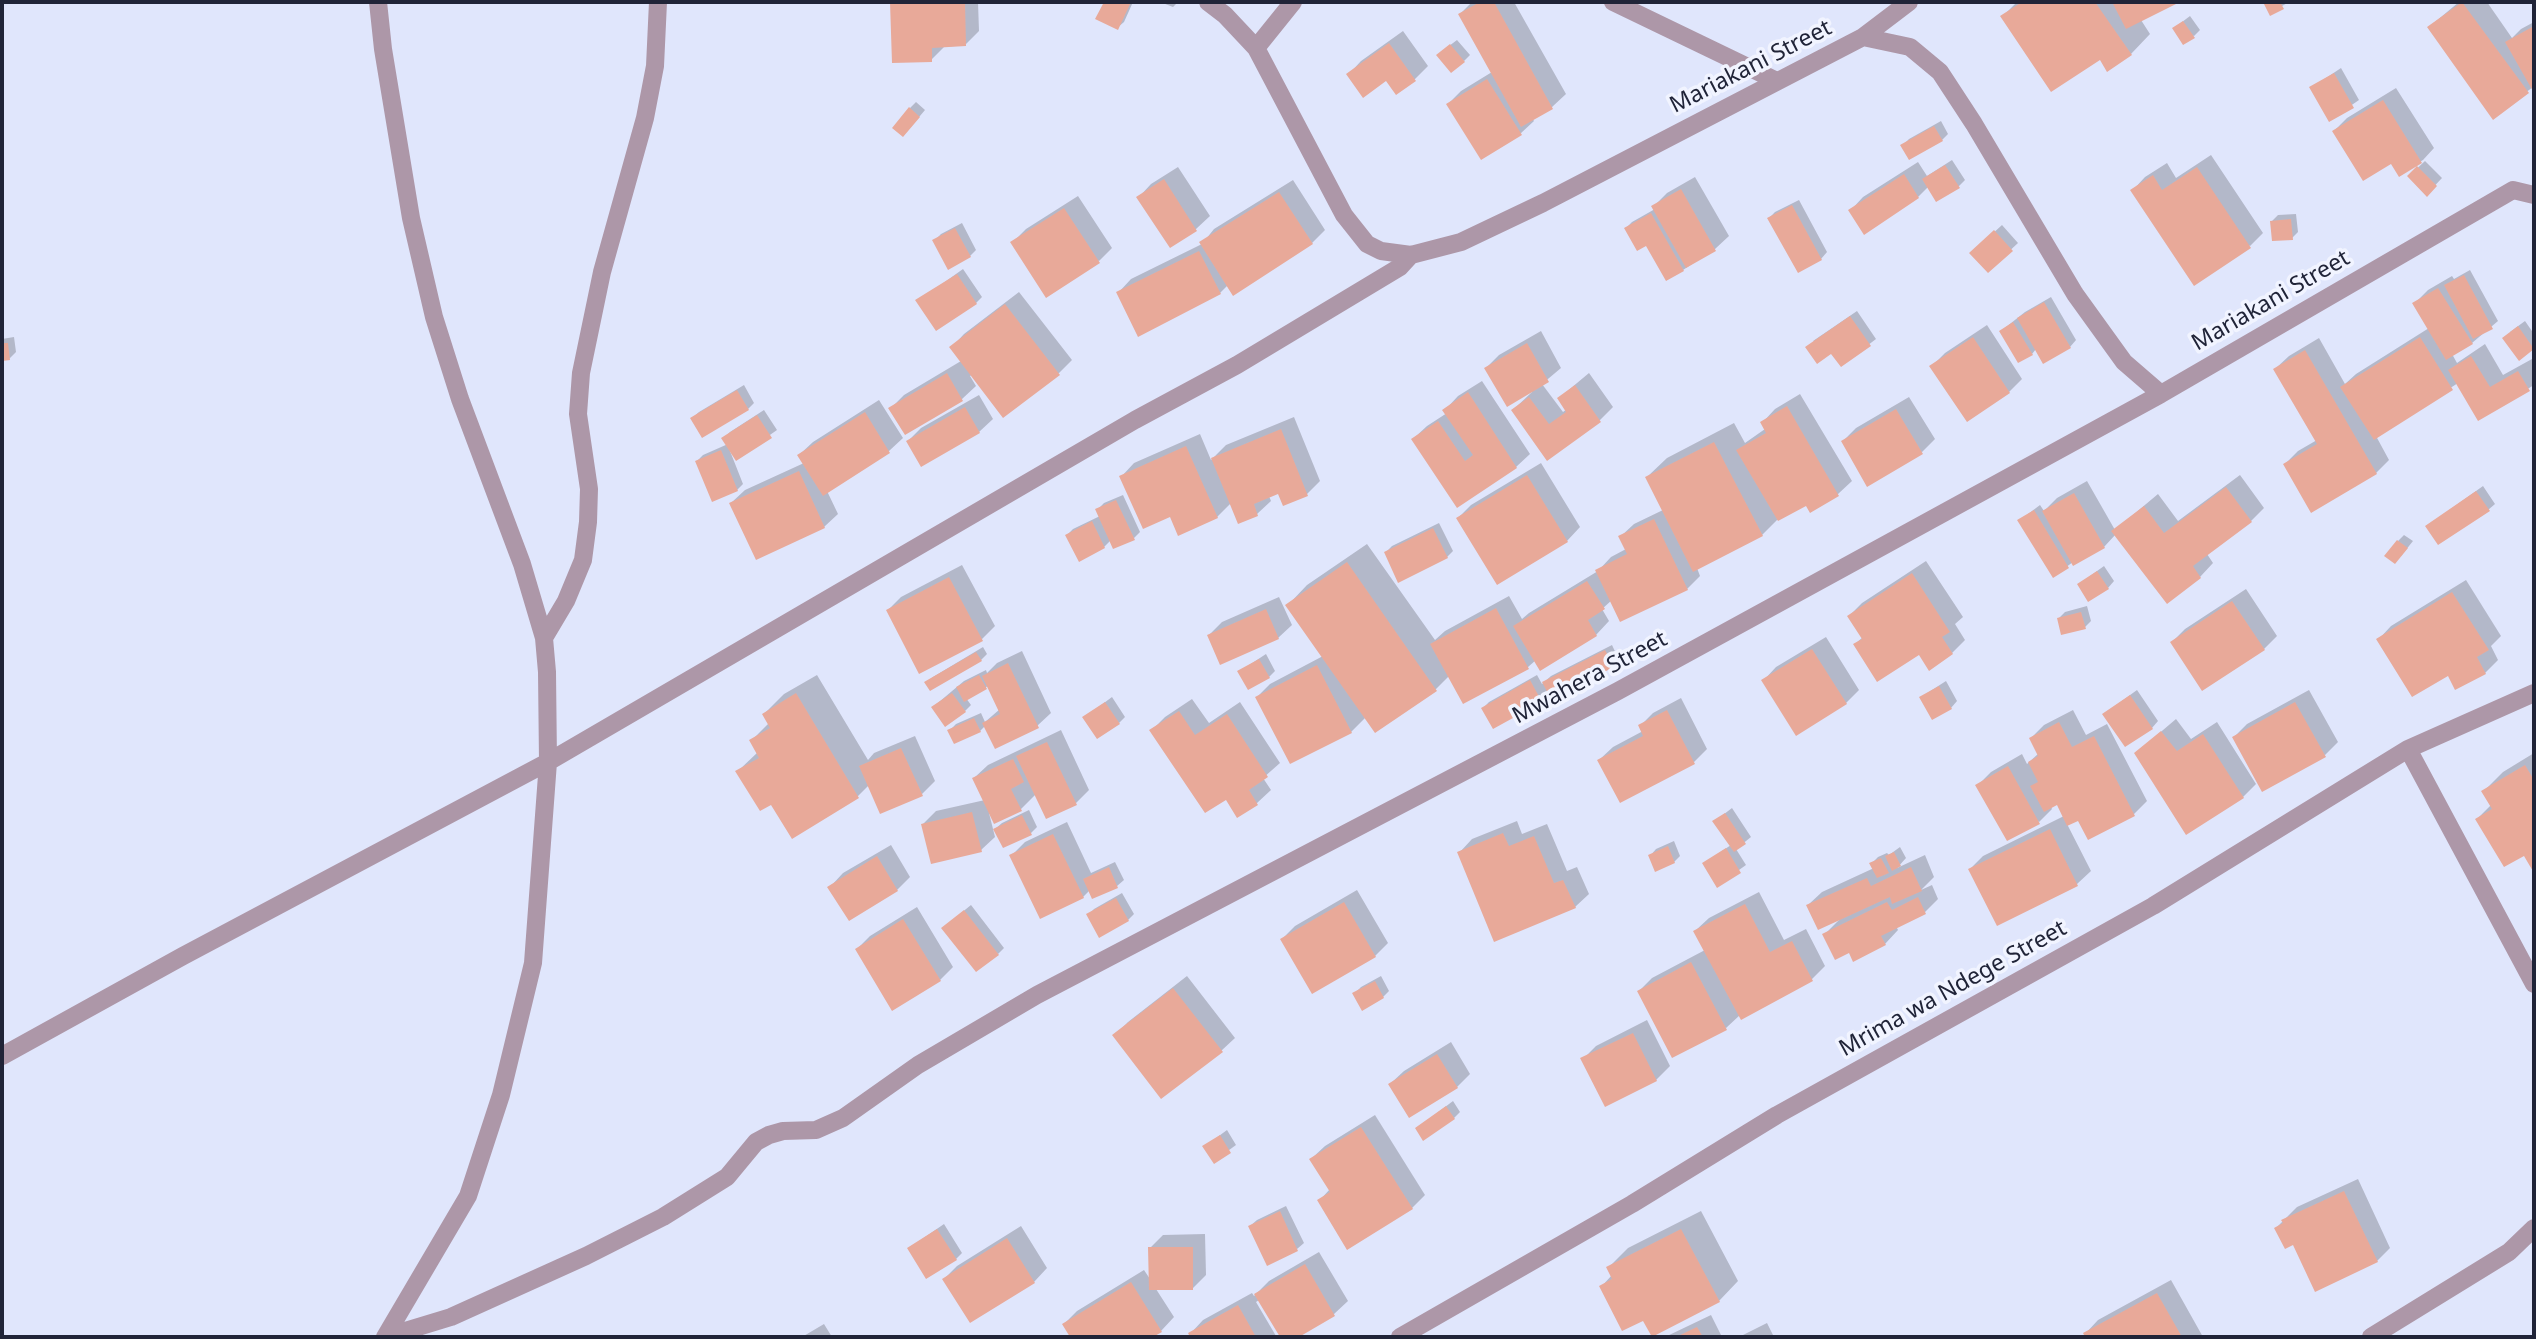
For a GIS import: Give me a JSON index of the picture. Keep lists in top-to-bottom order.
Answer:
{
  "streets": {
    "street": ["Mariakani Street", "Mwahera Street", "Mrima wa Ndege Street"]
  },
  "crossings": [
    ["Mariakani Street", "Mwahera Street"]
  ]
}
